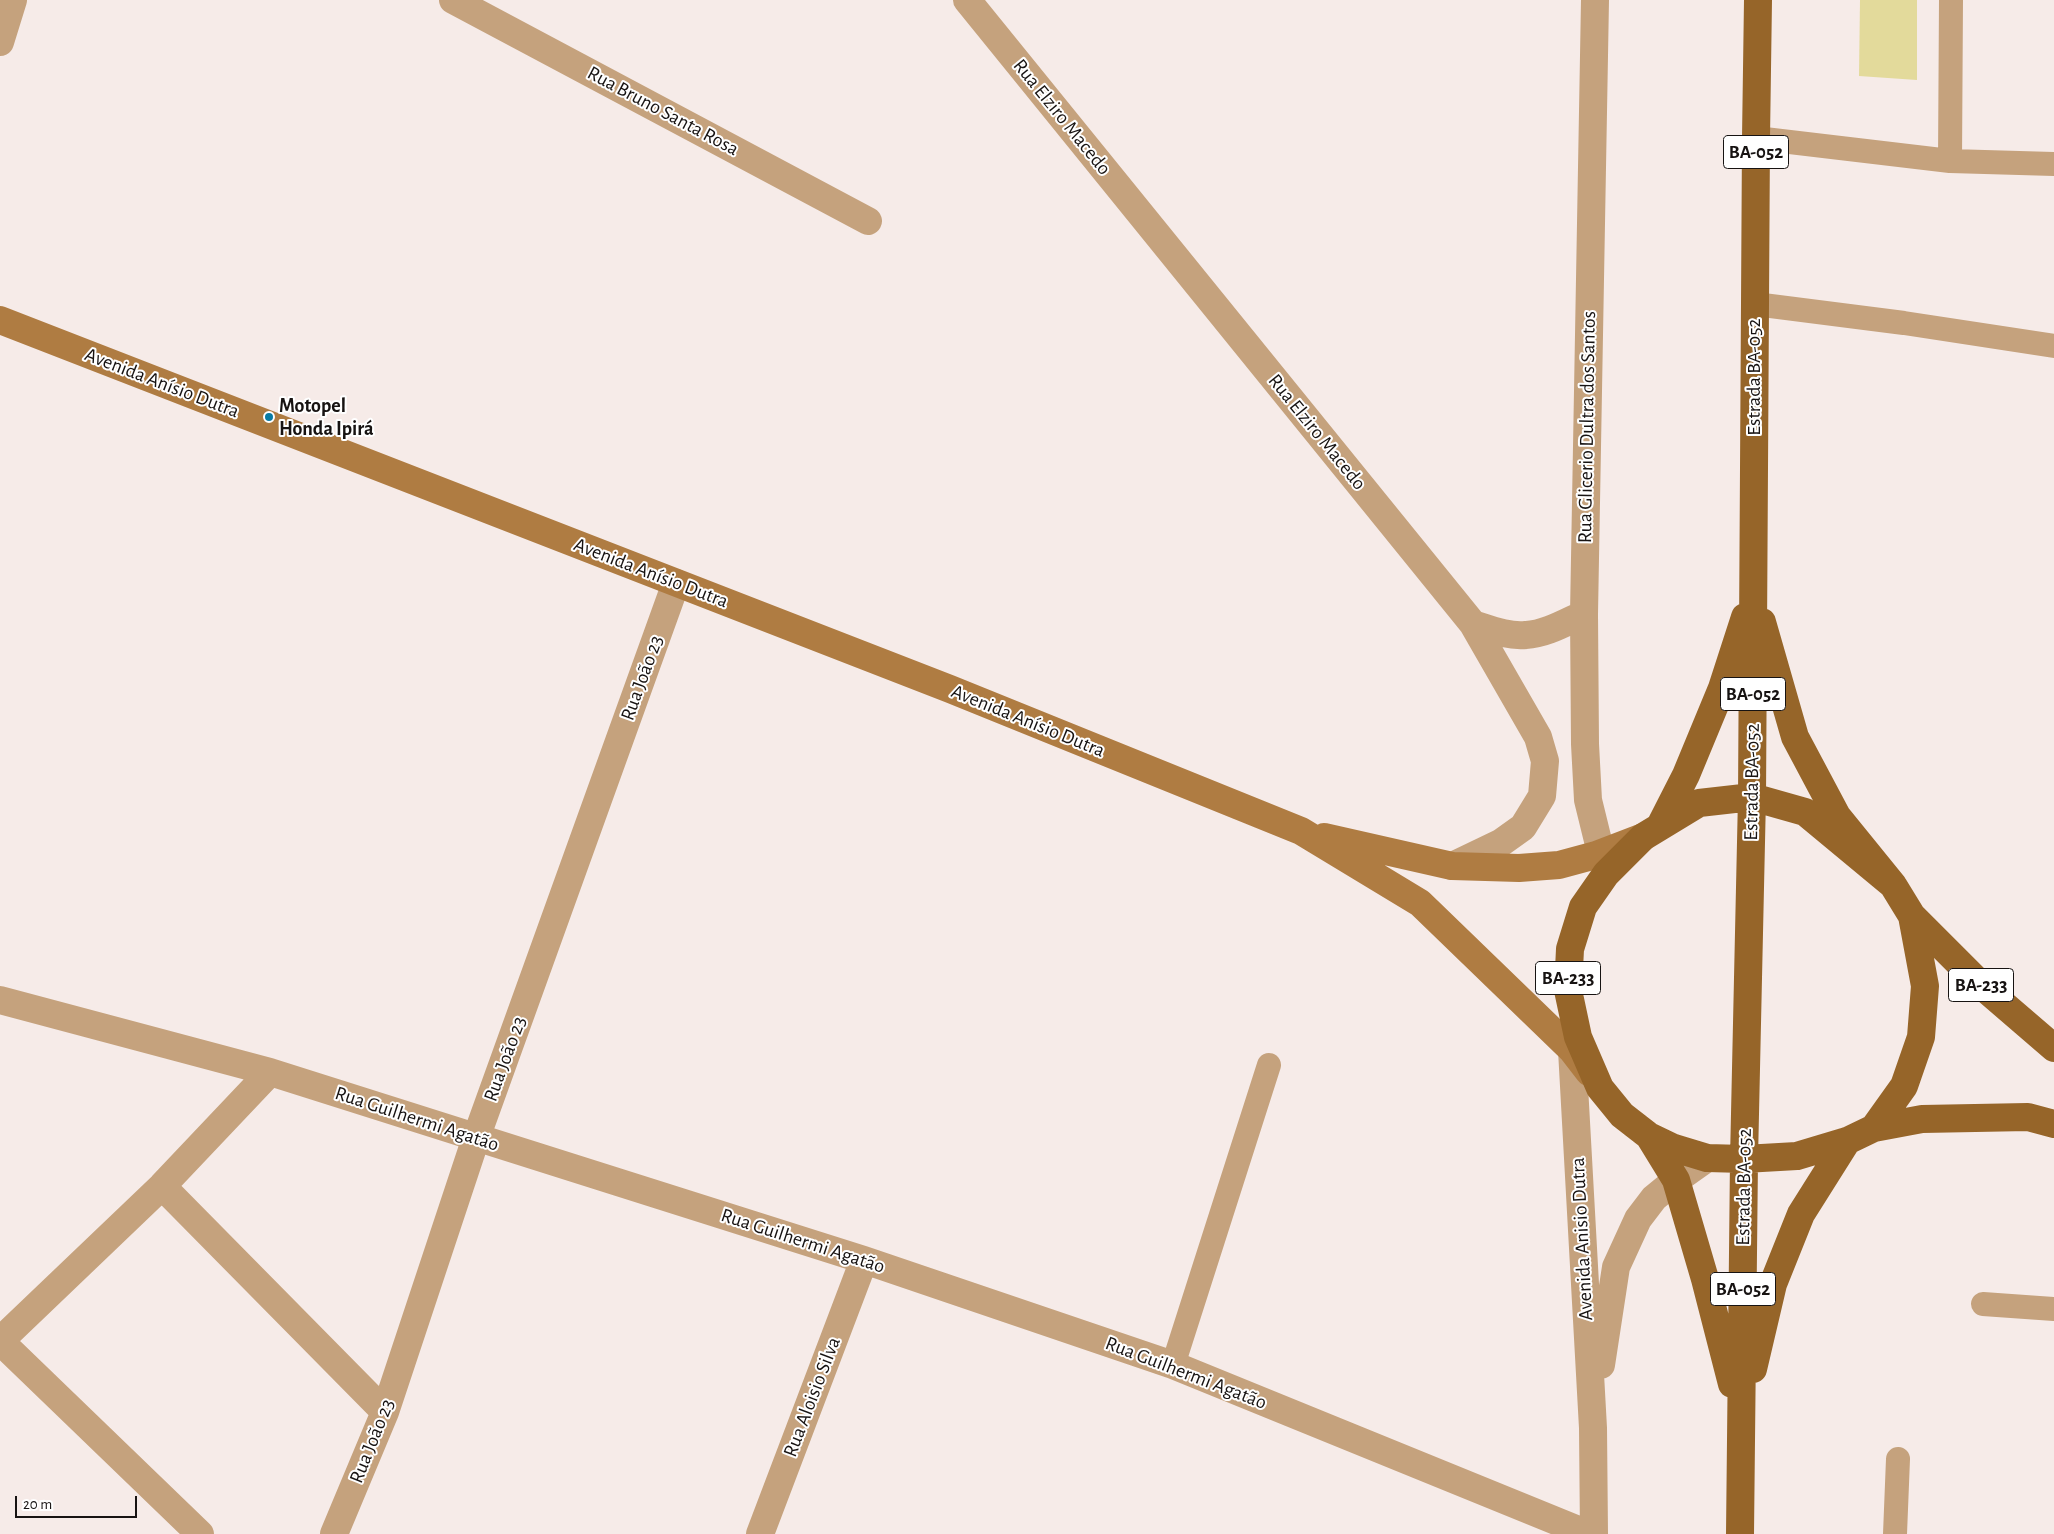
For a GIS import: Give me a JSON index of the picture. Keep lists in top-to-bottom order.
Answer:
{
  "streets": {
    "main road": [
      "BA-052",
      "Estrada BA-052",
      "Avenida Anísio Dutra",
      "BA-233"
    ],
    "street": [
      "Rua Bruno Santa Rosa",
      "Rua Elziro Macedo",
      "Rua Glicerio Dultra dos Santos",
      "Rua João 23",
      "Rua Guilhermi Agatão",
      "Avenida Anisio Dutra",
      "Rua Aloisio Silva"
    ]
  },
  "crossings": [
    ["Estrada BA-052", "BA-233"],
    ["Avenida Anísio Dutra", "Rua João 23"],
    ["Rua João 23", "Rua Guilhermi Agatão"],
    ["BA-233", "Avenida Anisio Dutra"],
    ["Rua Guilhermi Agatão", "Rua Aloisio Silva"]
  ],
  "places": ["Motopel Honda Ipirá"],
  "scale_bar": "20 m"
}
